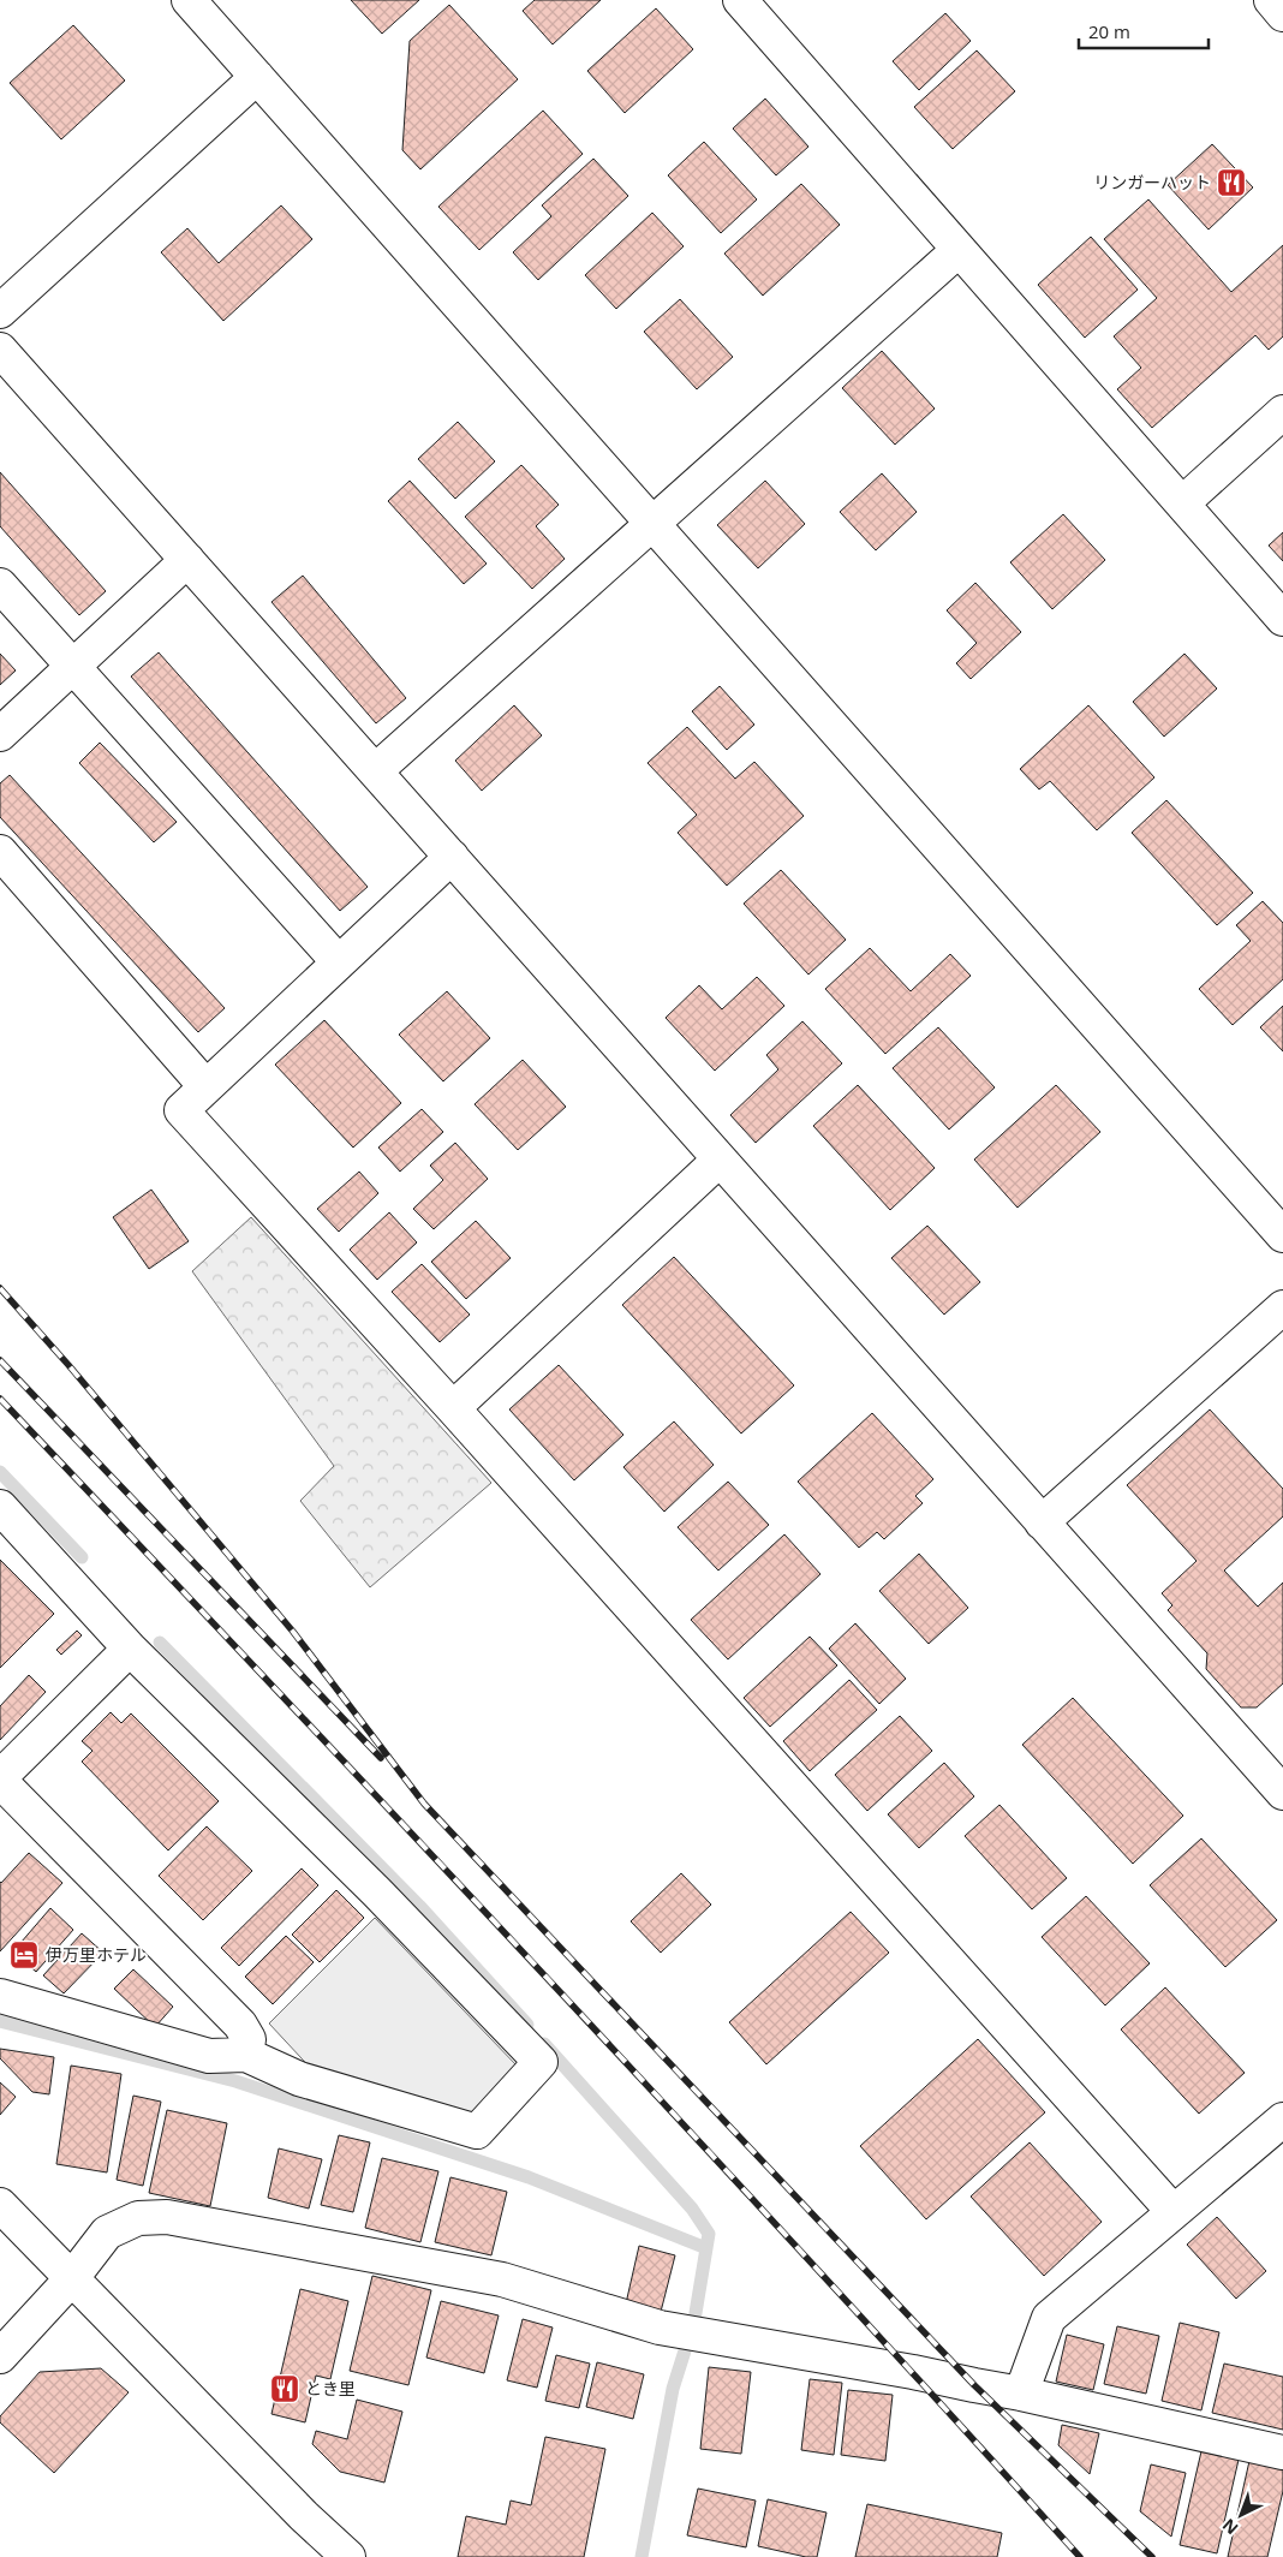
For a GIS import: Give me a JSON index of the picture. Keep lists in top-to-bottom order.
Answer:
{
  "places": {
    "restaurant": ["リンガーハット", "とき里"],
    "hotel": ["伊万里ホテル"]
  },
  "scale_bar": "20 m",
  "north": "bottom left"
}
